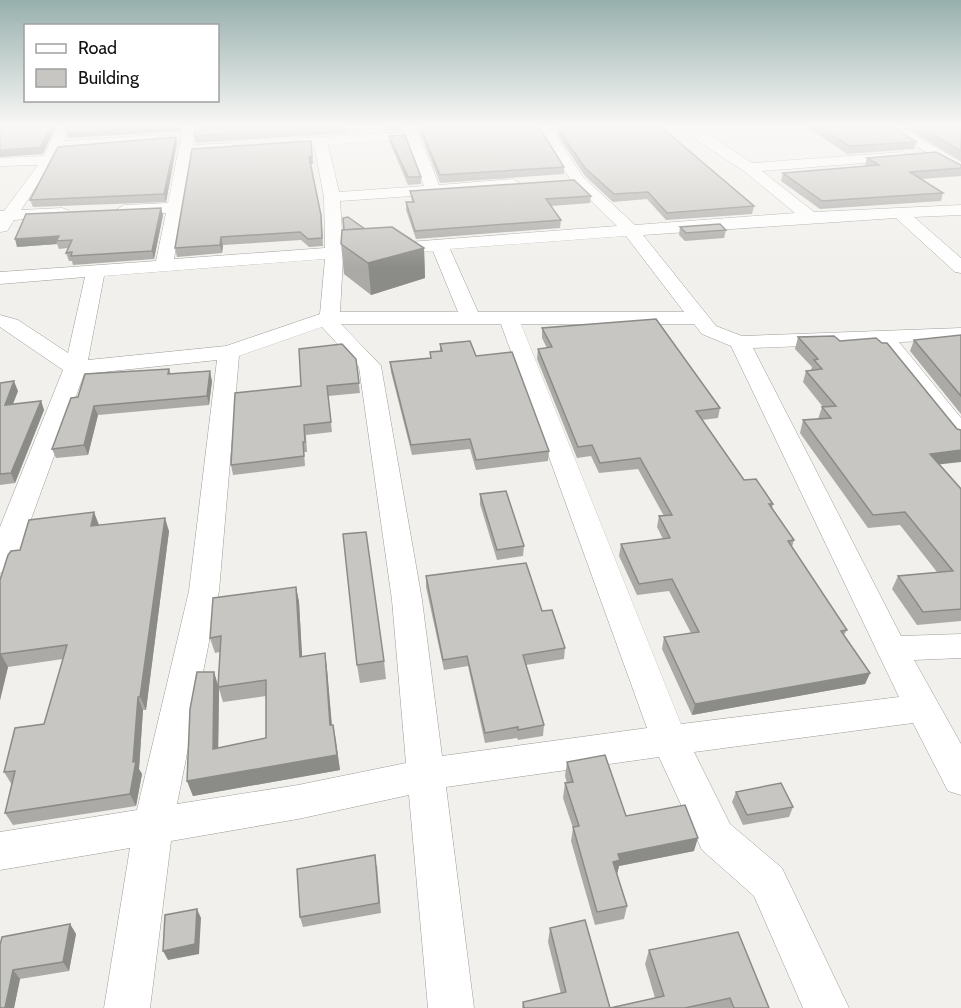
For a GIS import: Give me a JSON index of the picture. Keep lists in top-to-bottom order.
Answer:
{
  "legend": ["Road", "Building"]
}
